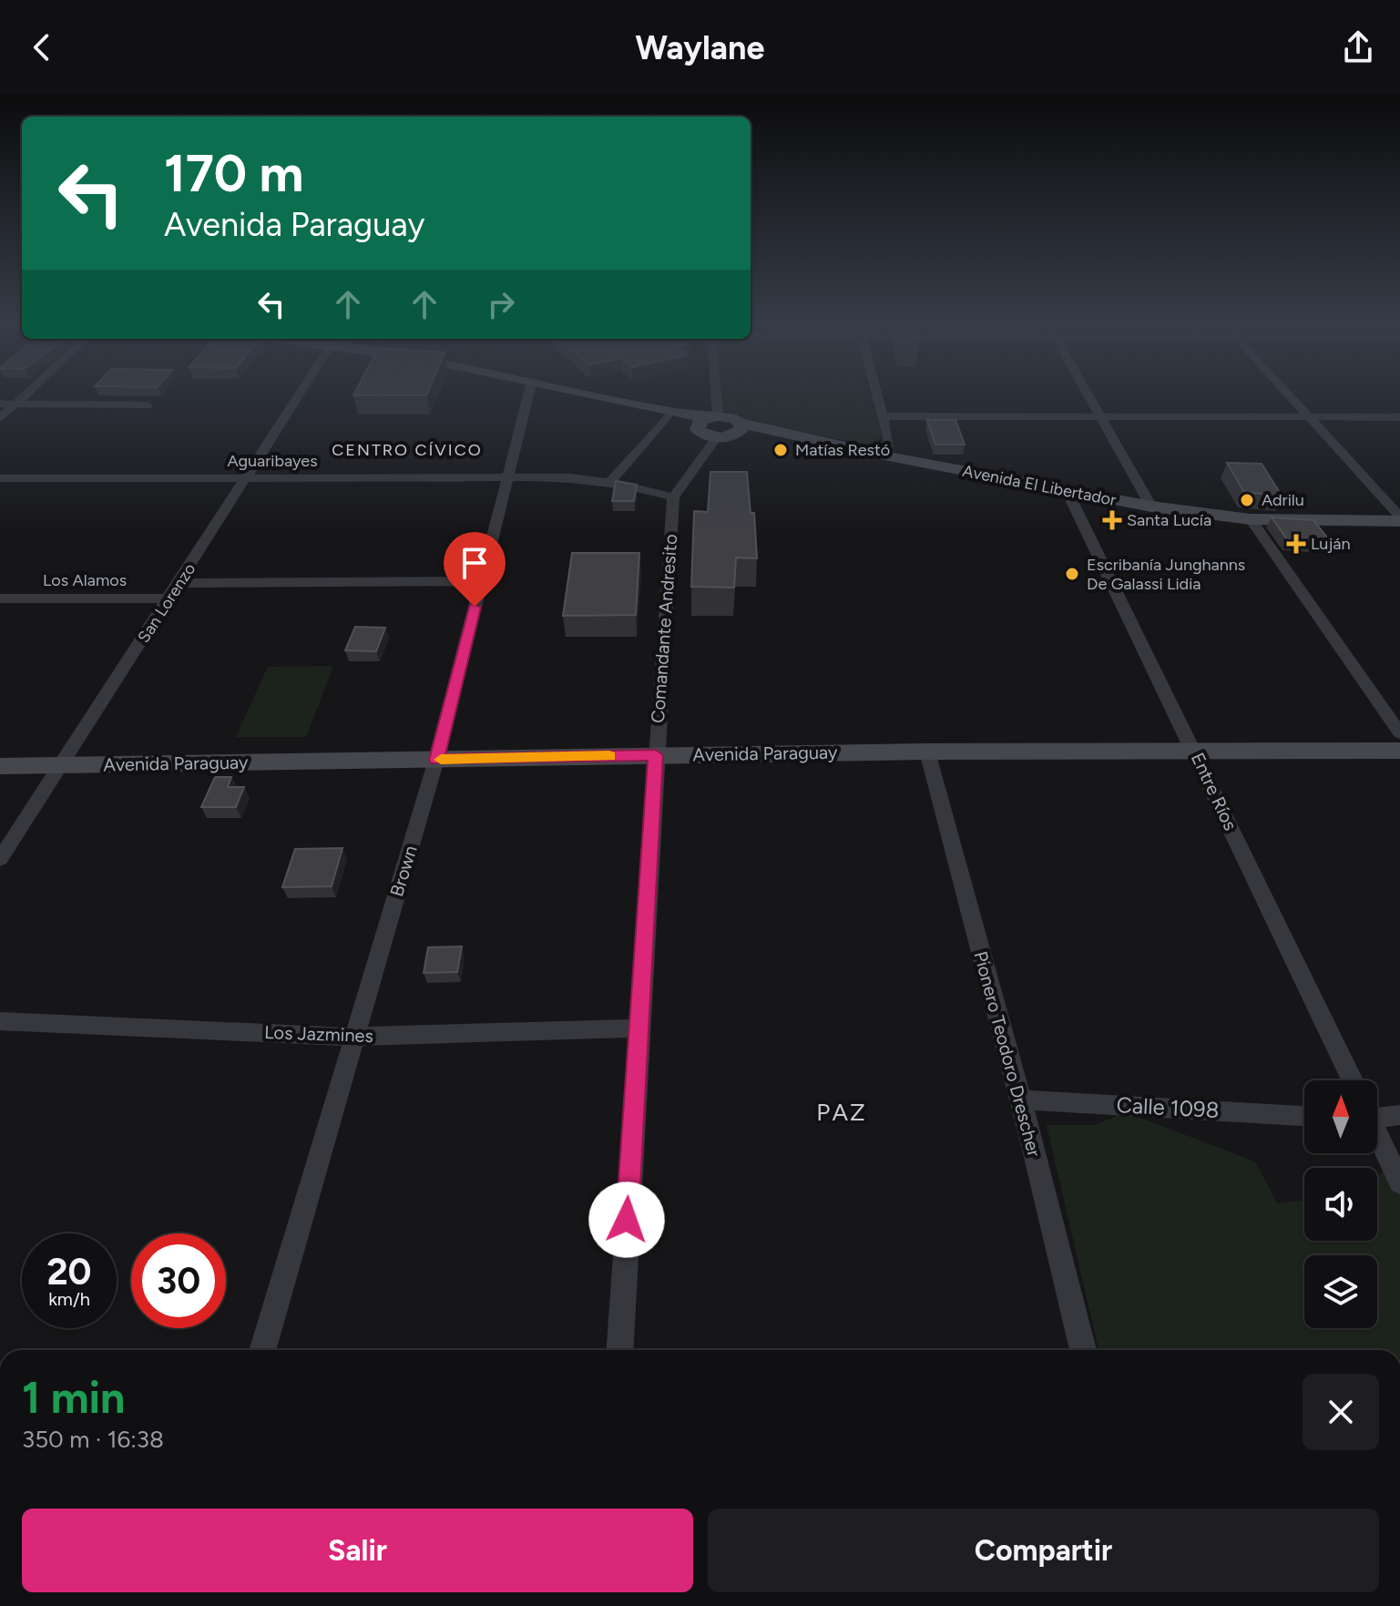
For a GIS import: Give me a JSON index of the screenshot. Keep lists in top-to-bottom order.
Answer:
{
  "streets": {
    "main road": ["Avenida El Libertador", "Avenida Paraguay"],
    "street": [
      "Aguaribayes",
      "Los Alamos",
      "San Lorenzo",
      "Comandante Andresito",
      "Entre Ríos",
      "Brown",
      "Los Jazmines",
      "Pionero Teodoro Drescher",
      "Calle 1098"
    ]
  },
  "crossings": [
    ["Aguaribayes", "San Lorenzo"],
    ["Aguaribayes", "Comandante Andresito"],
    ["Aguaribayes", "Brown"],
    ["Avenida El Libertador", "Entre Ríos"],
    ["Los Alamos", "San Lorenzo"],
    ["San Lorenzo", "Avenida Paraguay"],
    ["Comandante Andresito", "Avenida Paraguay"],
    ["Comandante Andresito", "Los Jazmines"],
    ["Avenida Paraguay", "Entre Ríos"],
    ["Avenida Paraguay", "Brown"],
    ["Avenida Paraguay", "Pionero Teodoro Drescher"],
    ["Brown", "Los Jazmines"],
    ["Pionero Teodoro Drescher", "Calle 1098"]
  ],
  "districts": ["CENTRO CÍVICO", "PAZ"],
  "places": {
    "other": ["Matías Restó", "Adrilu", "Escribanía Junghanns De Galassi Lidia"],
    "health": ["Santa Lucía", "Luján"]
  },
  "north": "top",
  "page": {
    "header": "Waylane",
    "turn": ["170 m", "Avenida Paraguay"],
    "speed": "20 km/h",
    "limit": "30",
    "heading": ["1 min", "350 m · 16:38"],
    "buttons": ["Salir", "Compartir"]
  }
}
